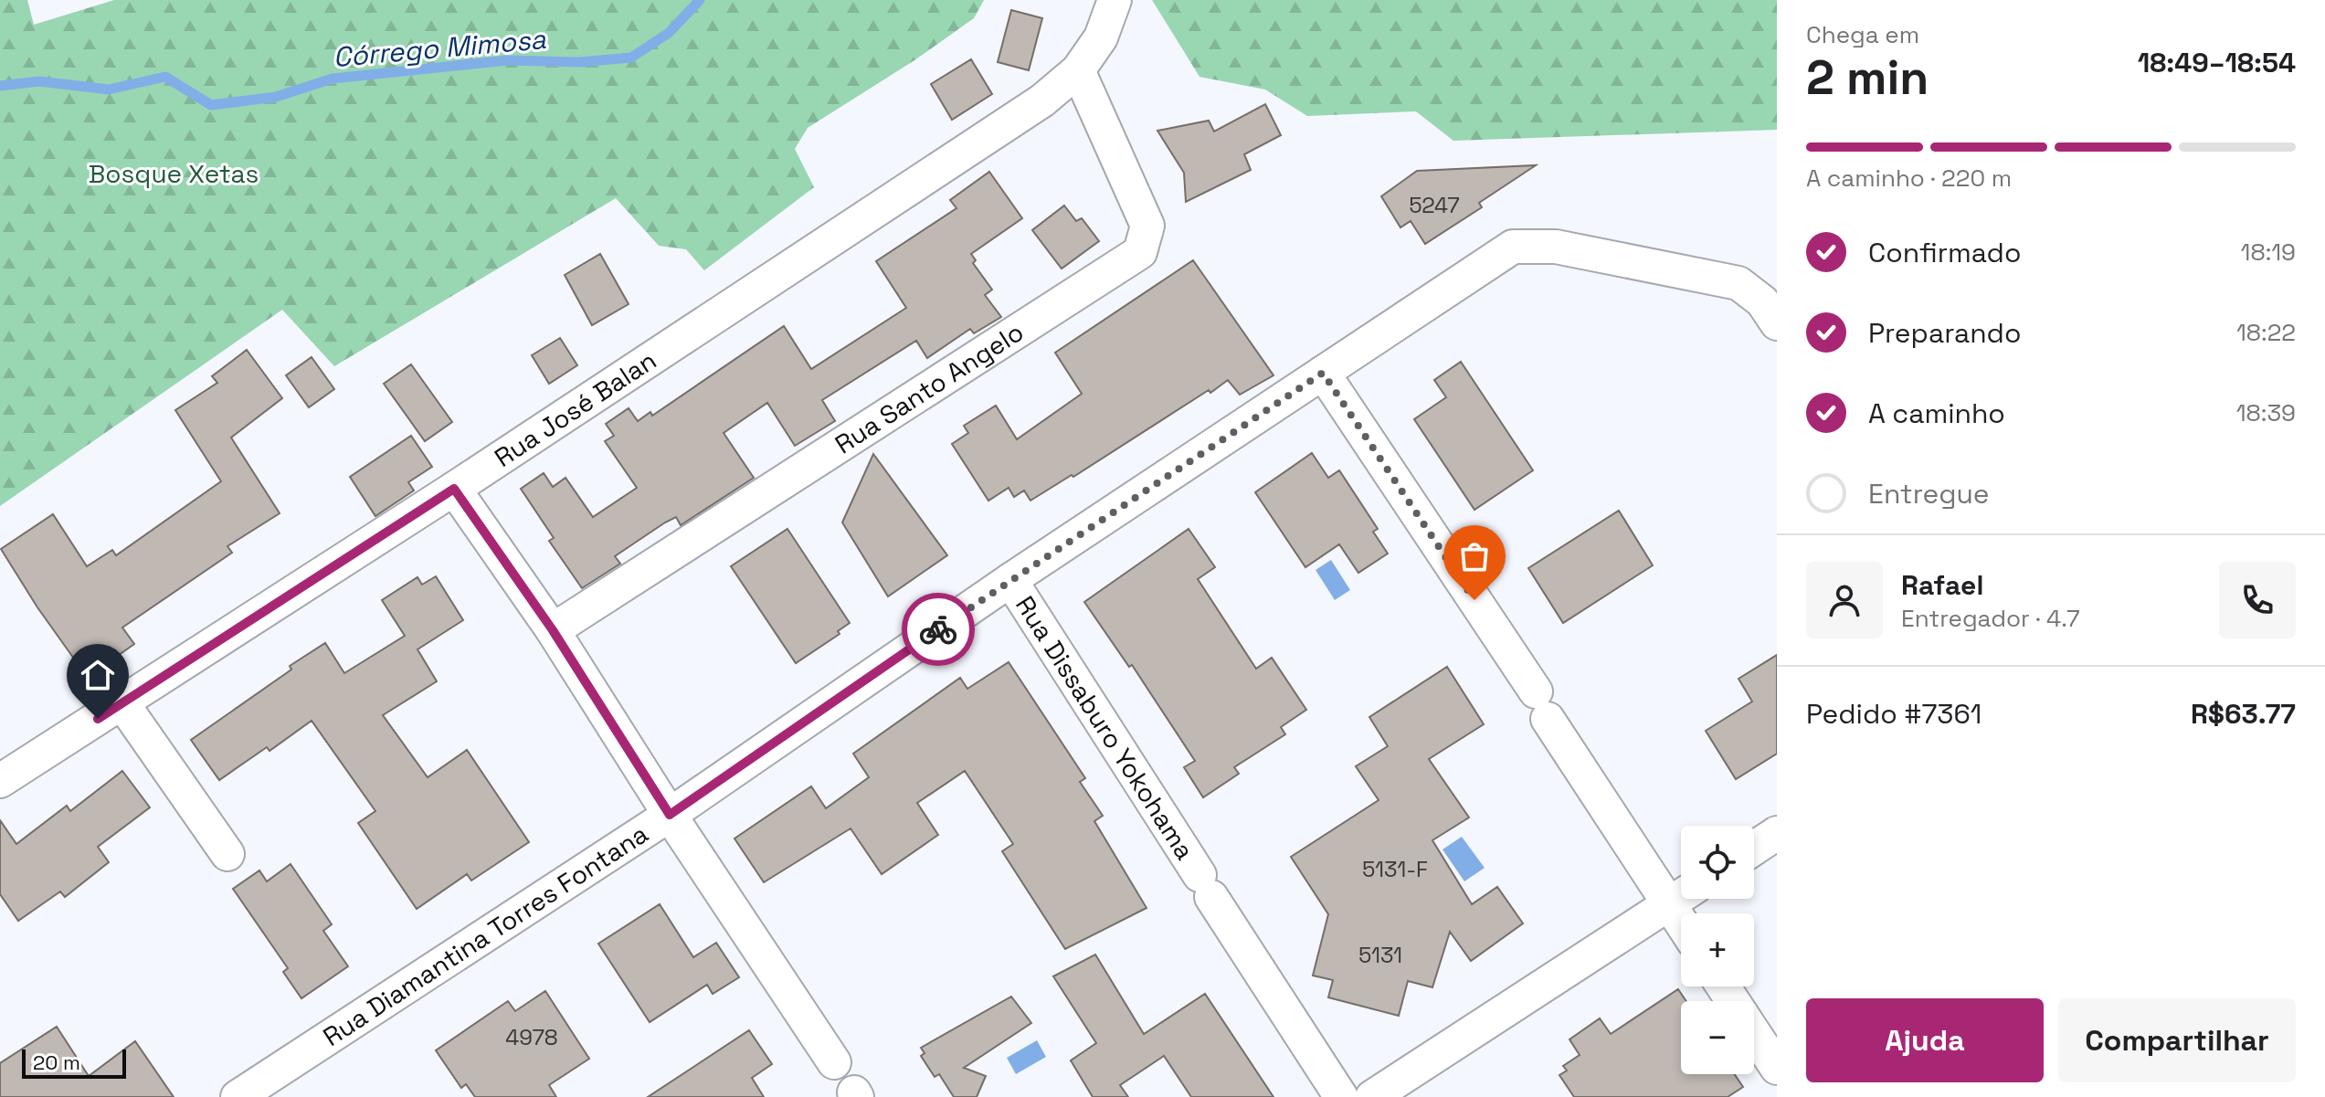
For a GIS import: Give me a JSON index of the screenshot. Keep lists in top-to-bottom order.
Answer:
{
  "streets": {
    "street": [
      "Rua Santo Angelo",
      "Rua José Balan",
      "Rua Dissaburo Yokohama",
      "Rua Diamantina Torres Fontana"
    ]
  },
  "crossings": [
    ["Rua Santo Angelo", "Rua José Balan"],
    ["Rua Dissaburo Yokohama", "Rua Diamantina Torres Fontana"]
  ],
  "water": ["Córrego Mimosa"],
  "parks": ["Bosque Xetas"],
  "house_numbers": [
    "5247",
    "5131-F",
    "5131",
    "4978"
  ],
  "scale_bar": "20 m",
  "page": {
    "heading": ["2 min", "Chega em", "18:49–18:54"],
    "panel": [
      "Rafael",
      "Entregador · 4.7",
      "Pedido #7361",
      "R$63.77"
    ],
    "bar": "A caminho · 220 m",
    "list": [
      ["Confirmado", "18:19"],
      ["Preparando", "18:22"],
      ["A caminho", "18:39"],
      "Entregue"
    ],
    "map_buttons": ["+", "−"],
    "buttons": ["Ajuda", "Compartilhar"],
    "scale": "20 m"
  }
}
